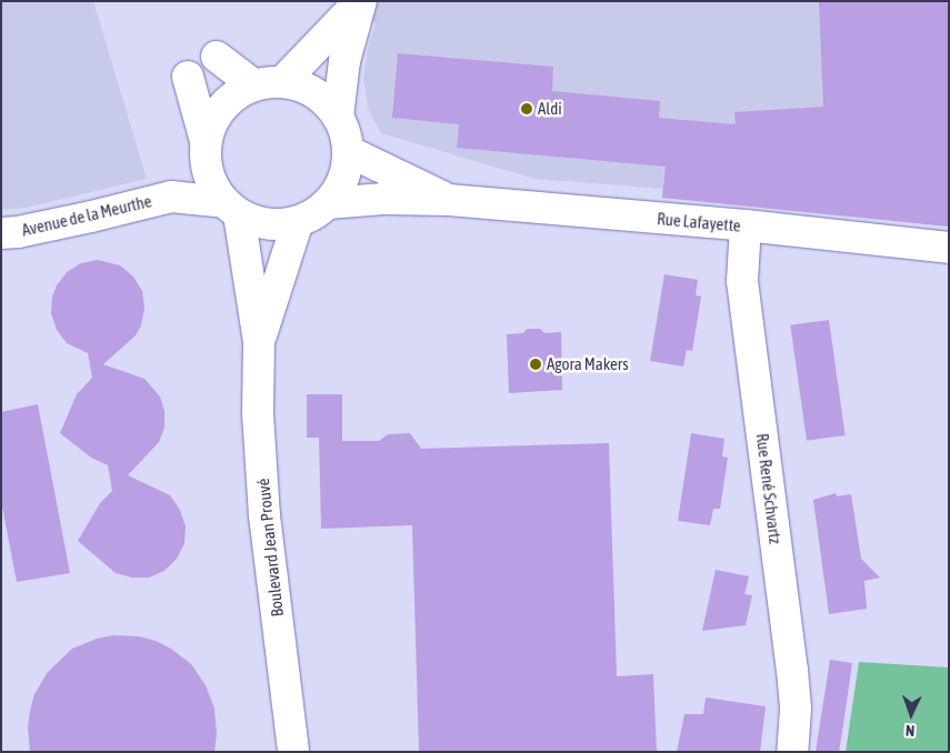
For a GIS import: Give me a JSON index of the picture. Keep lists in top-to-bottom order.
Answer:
{
  "streets": {
    "street": [
      "Avenue de la Meurthe",
      "Rue Lafayette",
      "Rue René Schvartz",
      "Boulevard Jean Prouvé"
    ]
  },
  "crossings": [
    ["Avenue de la Meurthe", "Rue Lafayette"],
    ["Avenue de la Meurthe", "Boulevard Jean Prouvé"],
    ["Rue Lafayette", "Rue René Schvartz"],
    ["Rue Lafayette", "Boulevard Jean Prouvé"]
  ],
  "places": ["Aldi", "Agora Makers"],
  "north": "bottom"
}
